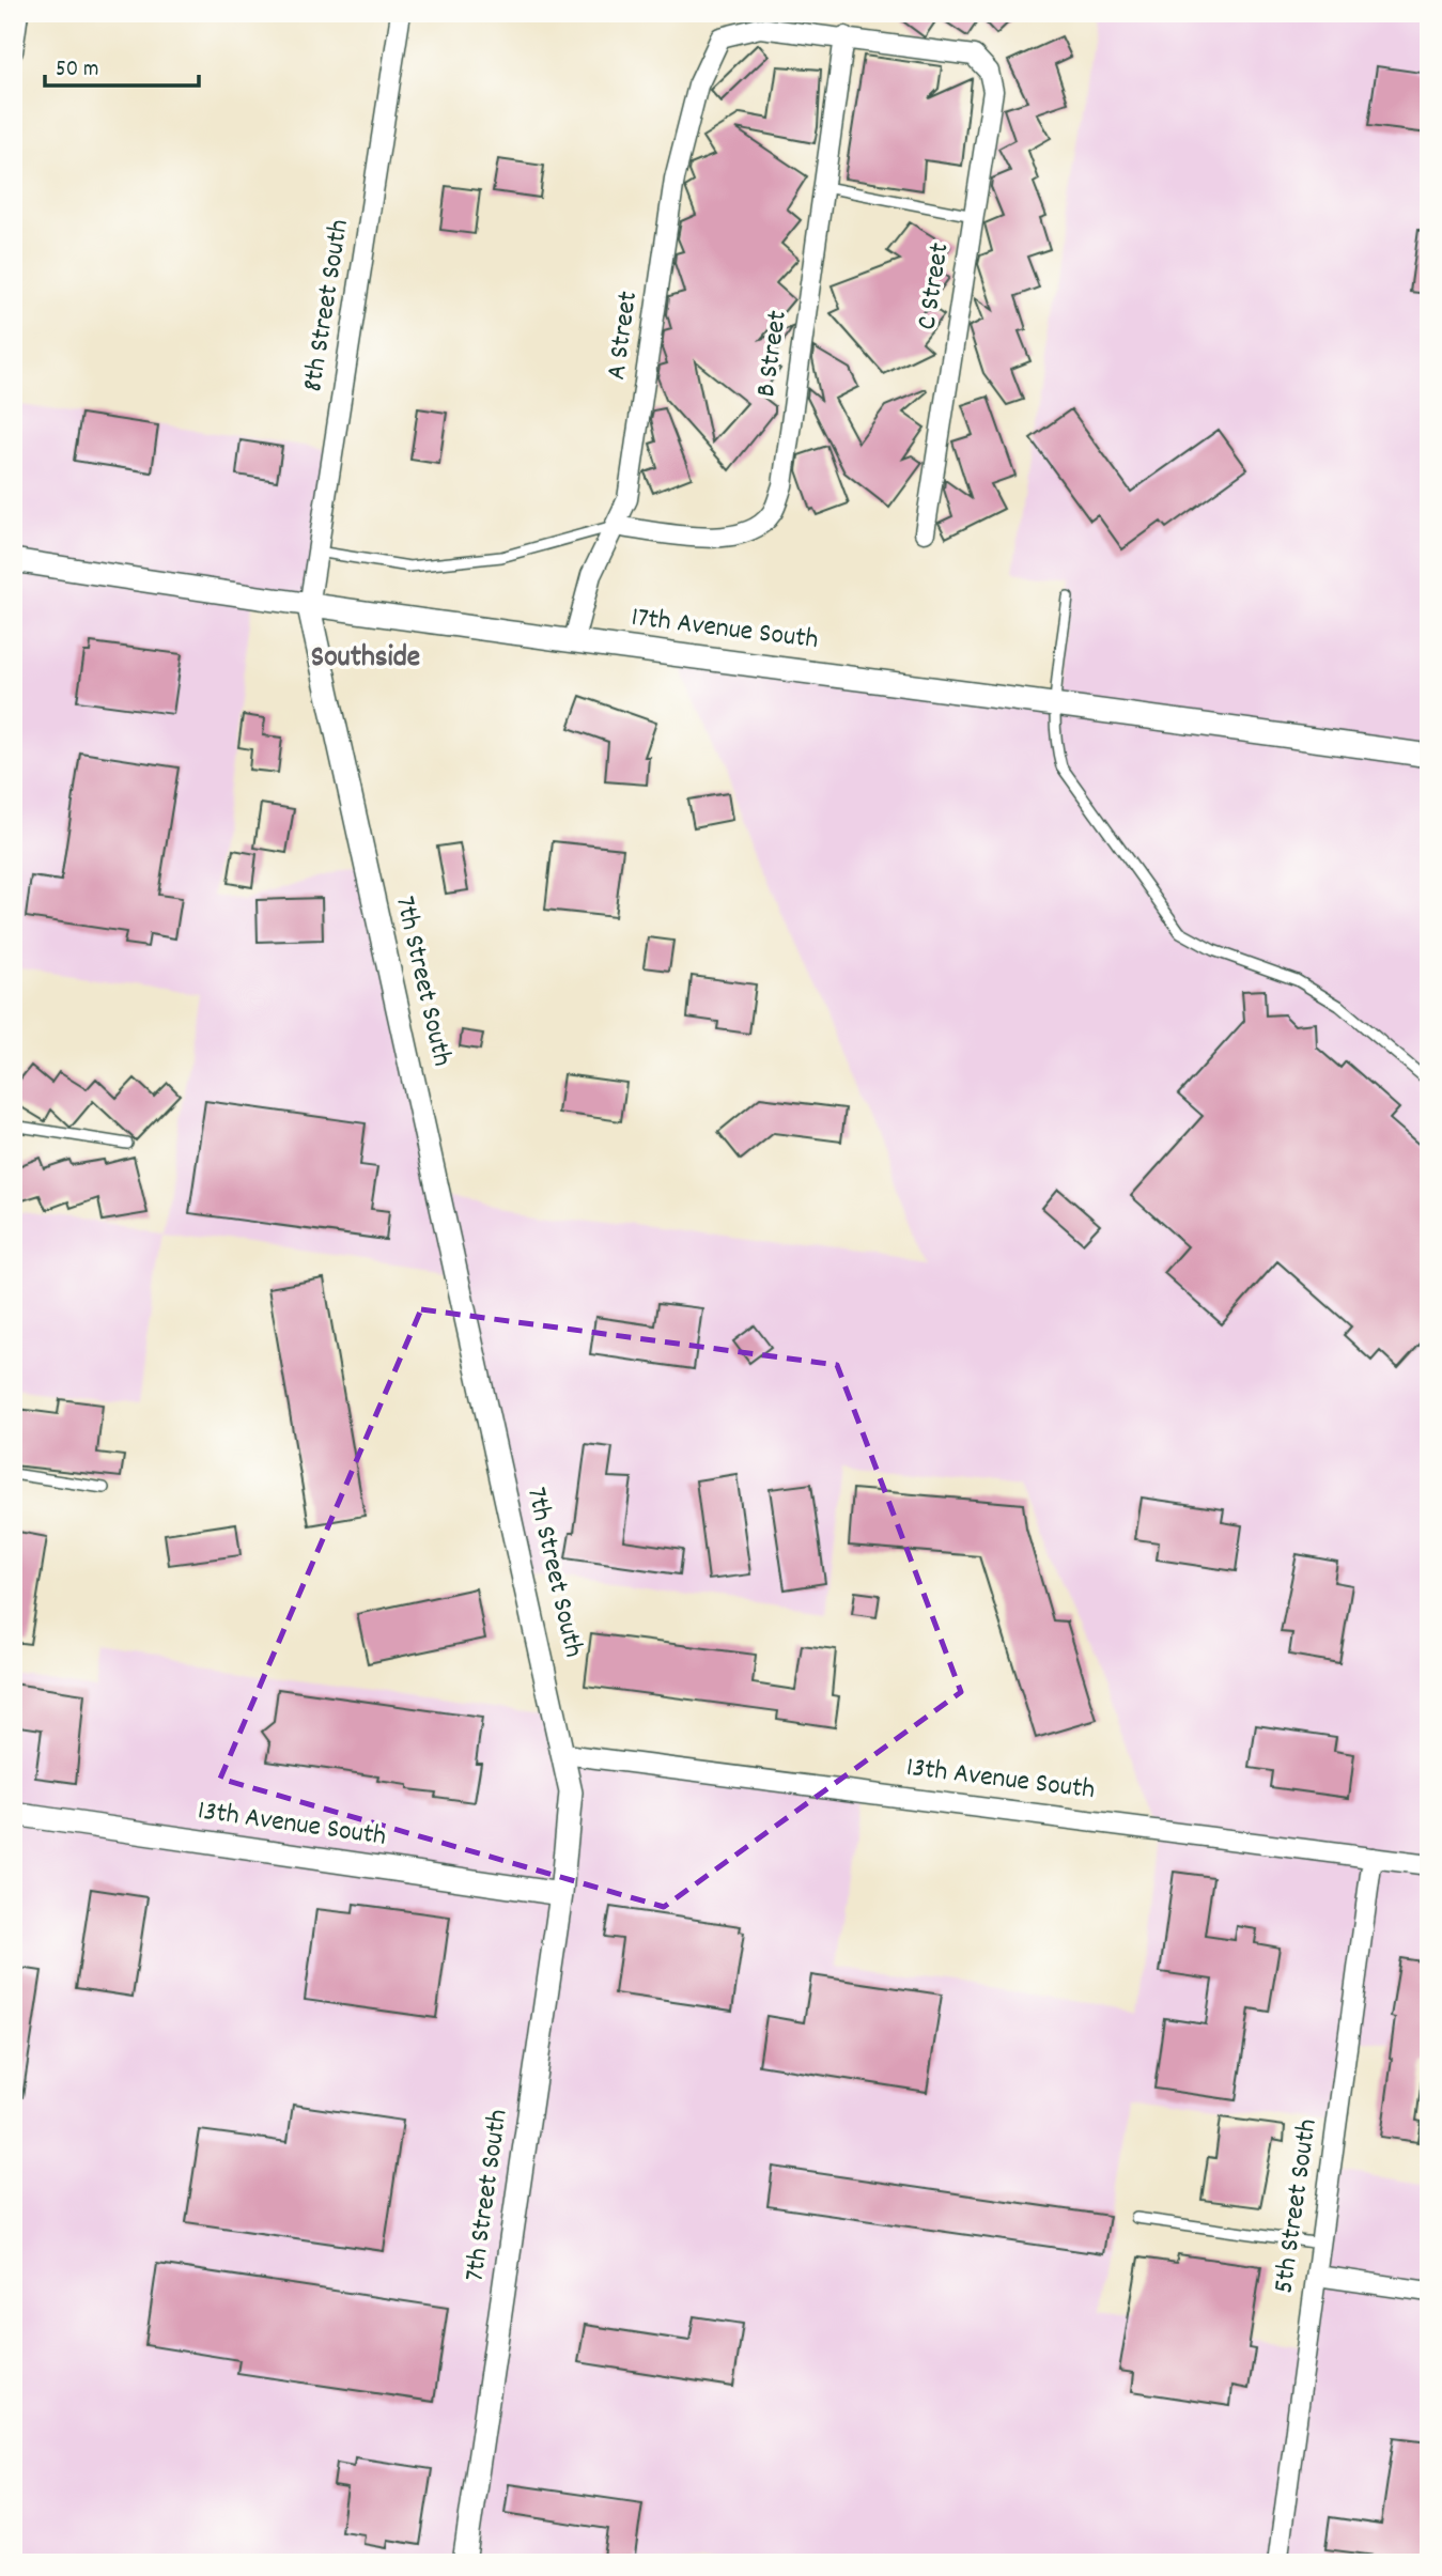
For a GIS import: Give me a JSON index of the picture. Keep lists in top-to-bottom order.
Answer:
{
  "streets": {
    "street": [
      "C Street",
      "8th Street South",
      "A Street",
      "B Street",
      "17th Avenue South",
      "7th Street South",
      "13th Avenue South",
      "5th Street South"
    ]
  },
  "crossings": [
    ["C Street", "A Street"],
    ["C Street", "B Street"],
    ["8th Street South", "17th Avenue South"],
    ["8th Street South", "7th Street South"],
    ["A Street", "B Street"],
    ["A Street", "17th Avenue South"],
    ["17th Avenue South", "7th Street South"],
    ["7th Street South", "13th Avenue South"],
    ["13th Avenue South", "5th Street South"]
  ],
  "districts": ["Southside"],
  "scale_bar": "50 m"
}
